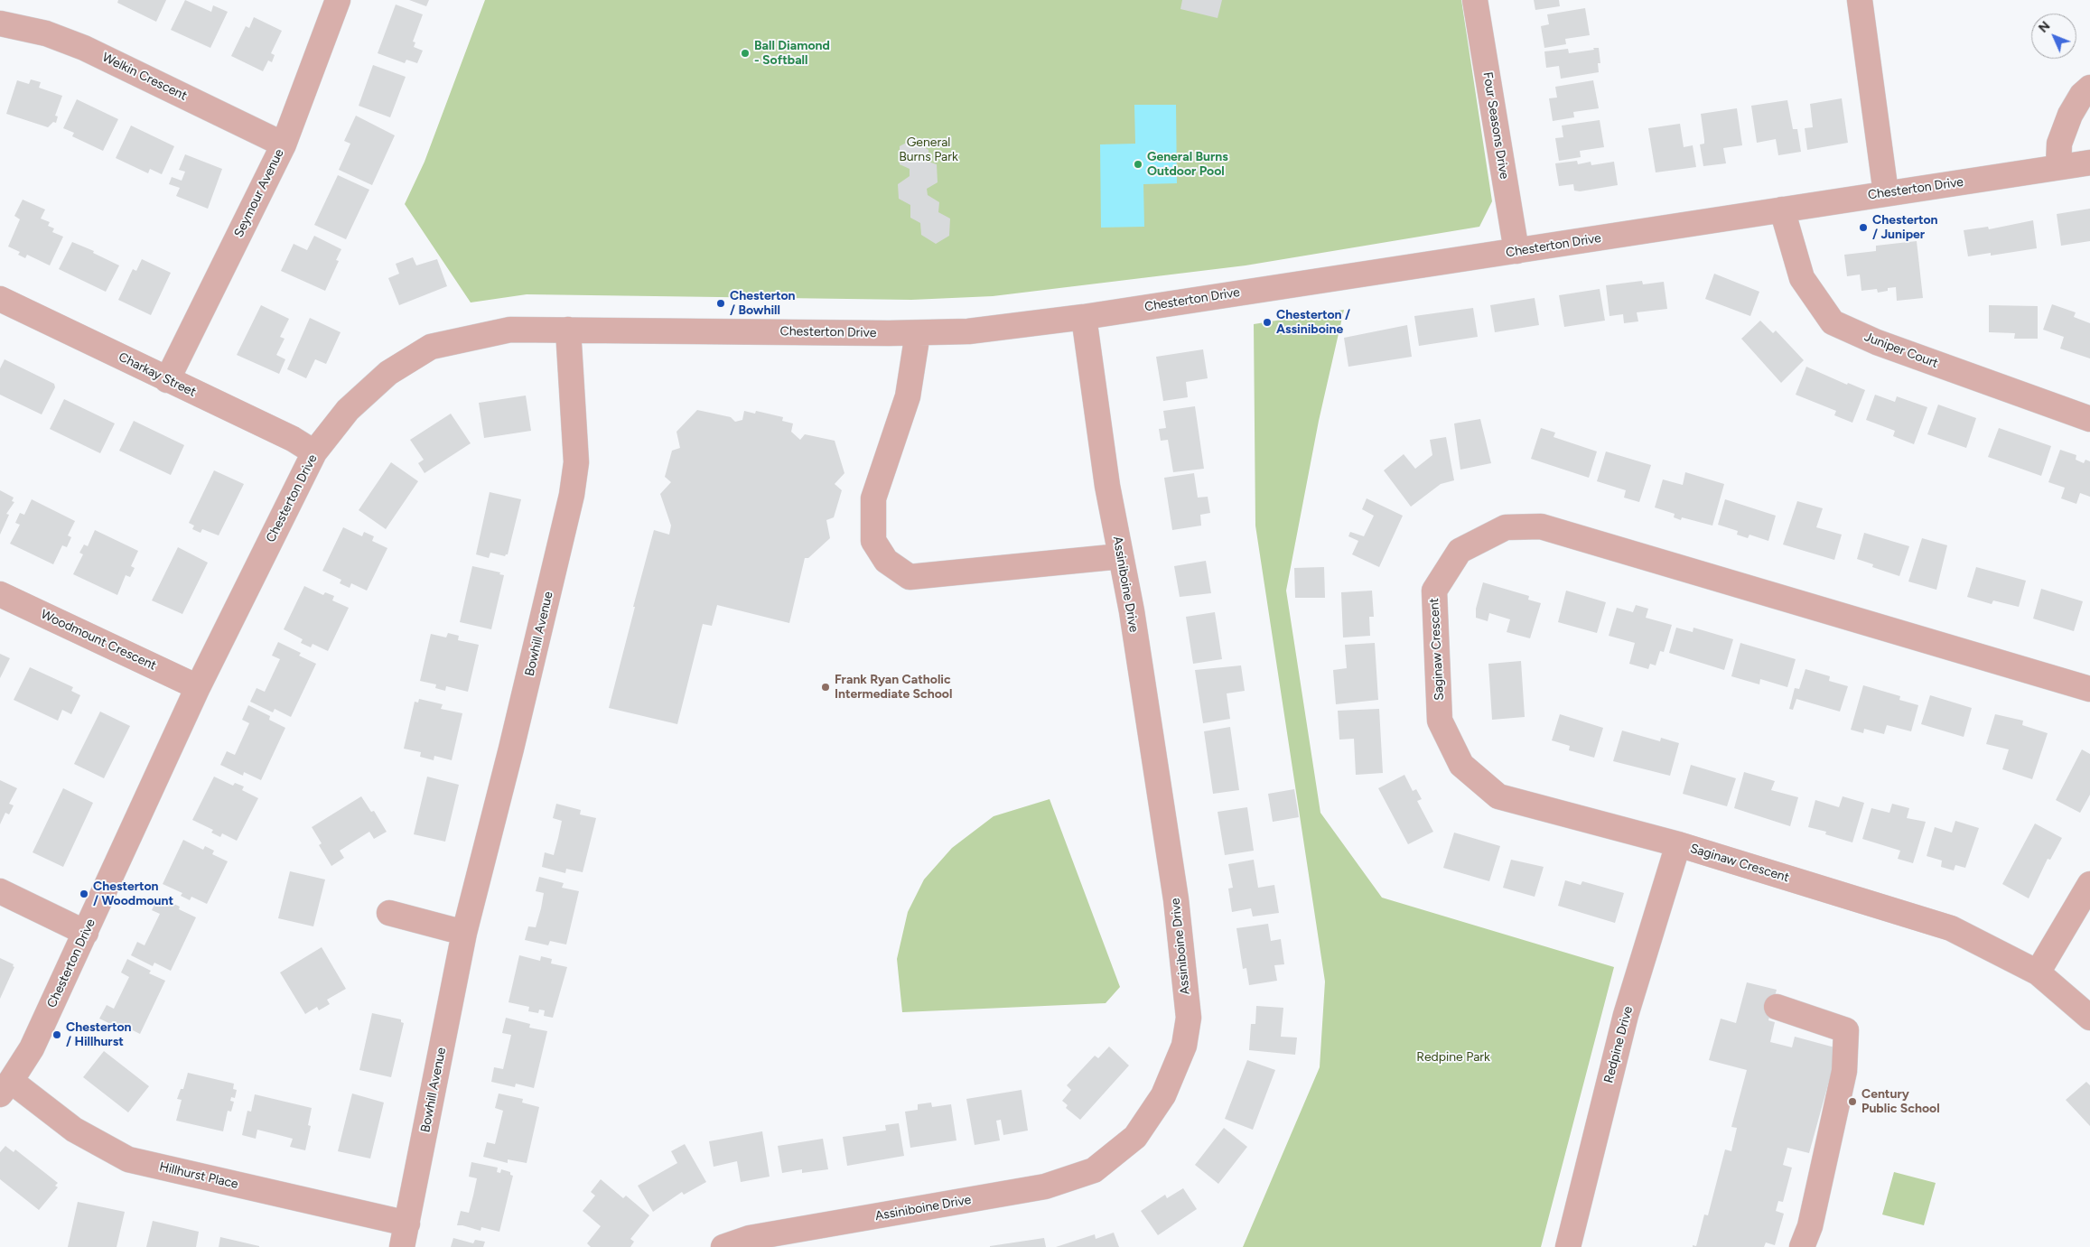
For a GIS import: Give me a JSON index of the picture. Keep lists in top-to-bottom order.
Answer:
{
  "streets": {
    "street": [
      "Welkin Crescent",
      "Four Seasons Drive",
      "Chesterton Drive",
      "Seymour Avenue",
      "Juniper Court",
      "Charkay Street",
      "Assiniboine Drive",
      "Bowhill Avenue",
      "Woodmount Crescent",
      "Saginaw Crescent",
      "Redpine Drive",
      "Hillhurst Place"
    ]
  },
  "crossings": [
    ["Welkin Crescent", "Seymour Avenue"],
    ["Four Seasons Drive", "Chesterton Drive"],
    ["Chesterton Drive", "Juniper Court"],
    ["Chesterton Drive", "Charkay Street"],
    ["Chesterton Drive", "Assiniboine Drive"],
    ["Chesterton Drive", "Bowhill Avenue"],
    ["Chesterton Drive", "Woodmount Crescent"],
    ["Chesterton Drive", "Hillhurst Place"],
    ["Seymour Avenue", "Charkay Street"],
    ["Bowhill Avenue", "Hillhurst Place"],
    ["Saginaw Crescent", "Redpine Drive"]
  ],
  "parks": ["General Burns Park", "Redpine Park"],
  "places": [
    "Ball Diamond - Softball",
    "General Burns Outdoor Pool",
    "Chesterton / Juniper",
    "Chesterton / Bowhill",
    "Chesterton / Assiniboine",
    "Frank Ryan Catholic Intermediate School",
    "Chesterton / Woodmount",
    "Chesterton / Hillhurst",
    "Century Public School"
  ],
  "north": "top left"
}
